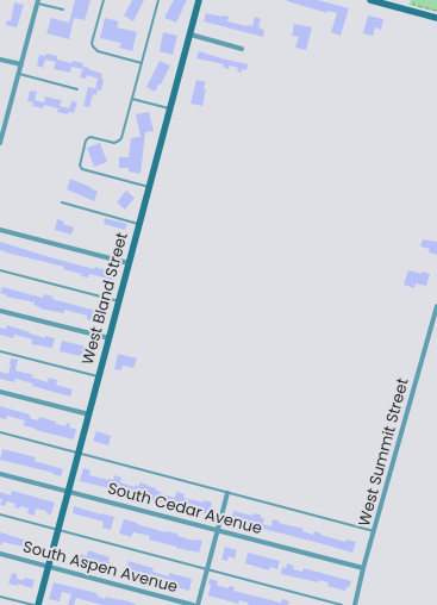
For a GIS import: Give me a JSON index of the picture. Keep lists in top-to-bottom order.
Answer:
{
  "streets": {
    "street": [
      "West Bland Street",
      "West Summit Street",
      "South Cedar Avenue",
      "South Aspen Avenue"
    ]
  },
  "crossings": [
    ["West Bland Street", "South Cedar Avenue"],
    ["West Bland Street", "South Aspen Avenue"],
    ["West Summit Street", "South Cedar Avenue"]
  ]
}
